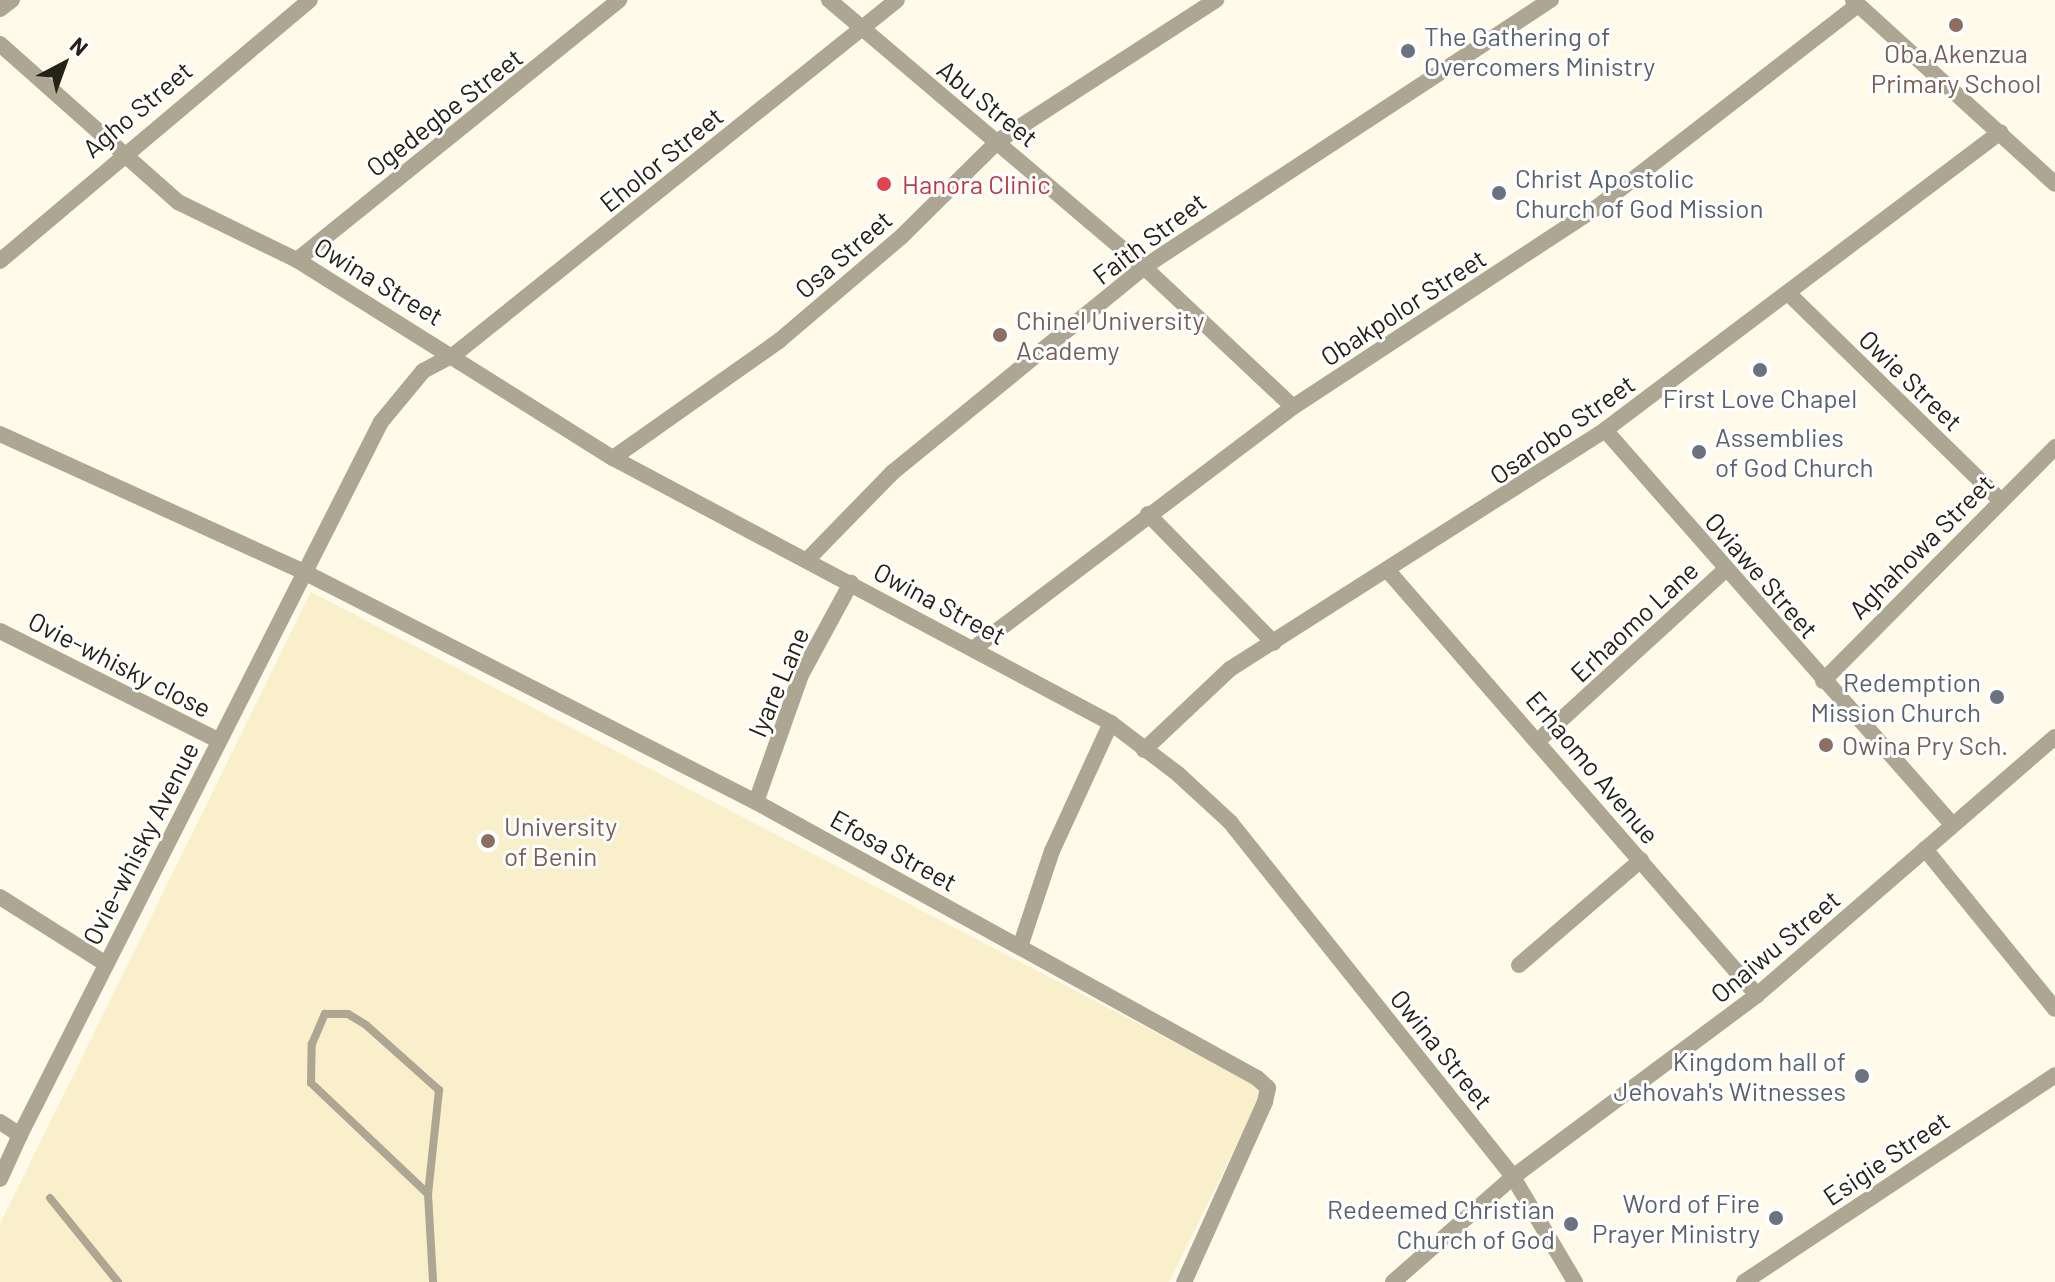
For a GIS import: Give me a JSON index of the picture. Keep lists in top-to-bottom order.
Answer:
{
  "streets": {
    "street": [
      "Abu Street",
      "Agho Street",
      "Ogedegbe Street",
      "Eholor Street",
      "Faith Street",
      "Osa Street",
      "Owina Street",
      "Obakpolor Street",
      "Owie Street",
      "Osarobo Street",
      "Aghahowa Street",
      "Oviawe Street",
      "Erhaomo Lane",
      "Ovie-whisky close",
      "Iyare Lane",
      "Erhaomo Avenue",
      "Ovie-whisky Avenue",
      "Efosa Street",
      "Onaiwu Street",
      "Esigie Street"
    ]
  },
  "crossings": [
    ["Abu Street", "Eholor Street"],
    ["Abu Street", "Faith Street"],
    ["Abu Street", "Osa Street"],
    ["Abu Street", "Obakpolor Street"],
    ["Agho Street", "Owina Street"],
    ["Ogedegbe Street", "Owina Street"],
    ["Eholor Street", "Owina Street"],
    ["Eholor Street", "Ovie-whisky Avenue"],
    ["Eholor Street", "Efosa Street"],
    ["Faith Street", "Owina Street"],
    ["Osa Street", "Owina Street"],
    ["Owina Street", "Obakpolor Street"],
    ["Owina Street", "Osarobo Street"],
    ["Owina Street", "Iyare Lane"],
    ["Owina Street", "Onaiwu Street"],
    ["Owie Street", "Osarobo Street"],
    ["Owie Street", "Aghahowa Street"],
    ["Osarobo Street", "Oviawe Street"],
    ["Osarobo Street", "Erhaomo Avenue"],
    ["Aghahowa Street", "Oviawe Street"],
    ["Oviawe Street", "Erhaomo Lane"],
    ["Oviawe Street", "Onaiwu Street"],
    ["Erhaomo Lane", "Erhaomo Avenue"],
    ["Ovie-whisky close", "Ovie-whisky Avenue"],
    ["Iyare Lane", "Efosa Street"],
    ["Erhaomo Avenue", "Onaiwu Street"],
    ["Ovie-whisky Avenue", "Efosa Street"]
  ],
  "places": [
    "Oba Akenzua Primary School",
    "The Gathering of Overcomers Ministry",
    "Hanora Clinic",
    "Christ Apostolic Church of God Mission",
    "Chinel University Academy",
    "First Love Chapel",
    "Assemblies of God Church",
    "Redemption Mission Church",
    "Owina Pry Sch.",
    "University of Benin",
    "Kingdom hall of Jehovah's Witnesses",
    "Word of Fire Prayer Ministry",
    "Redeemed Christian Church of God"
  ],
  "north": "top right"
}
